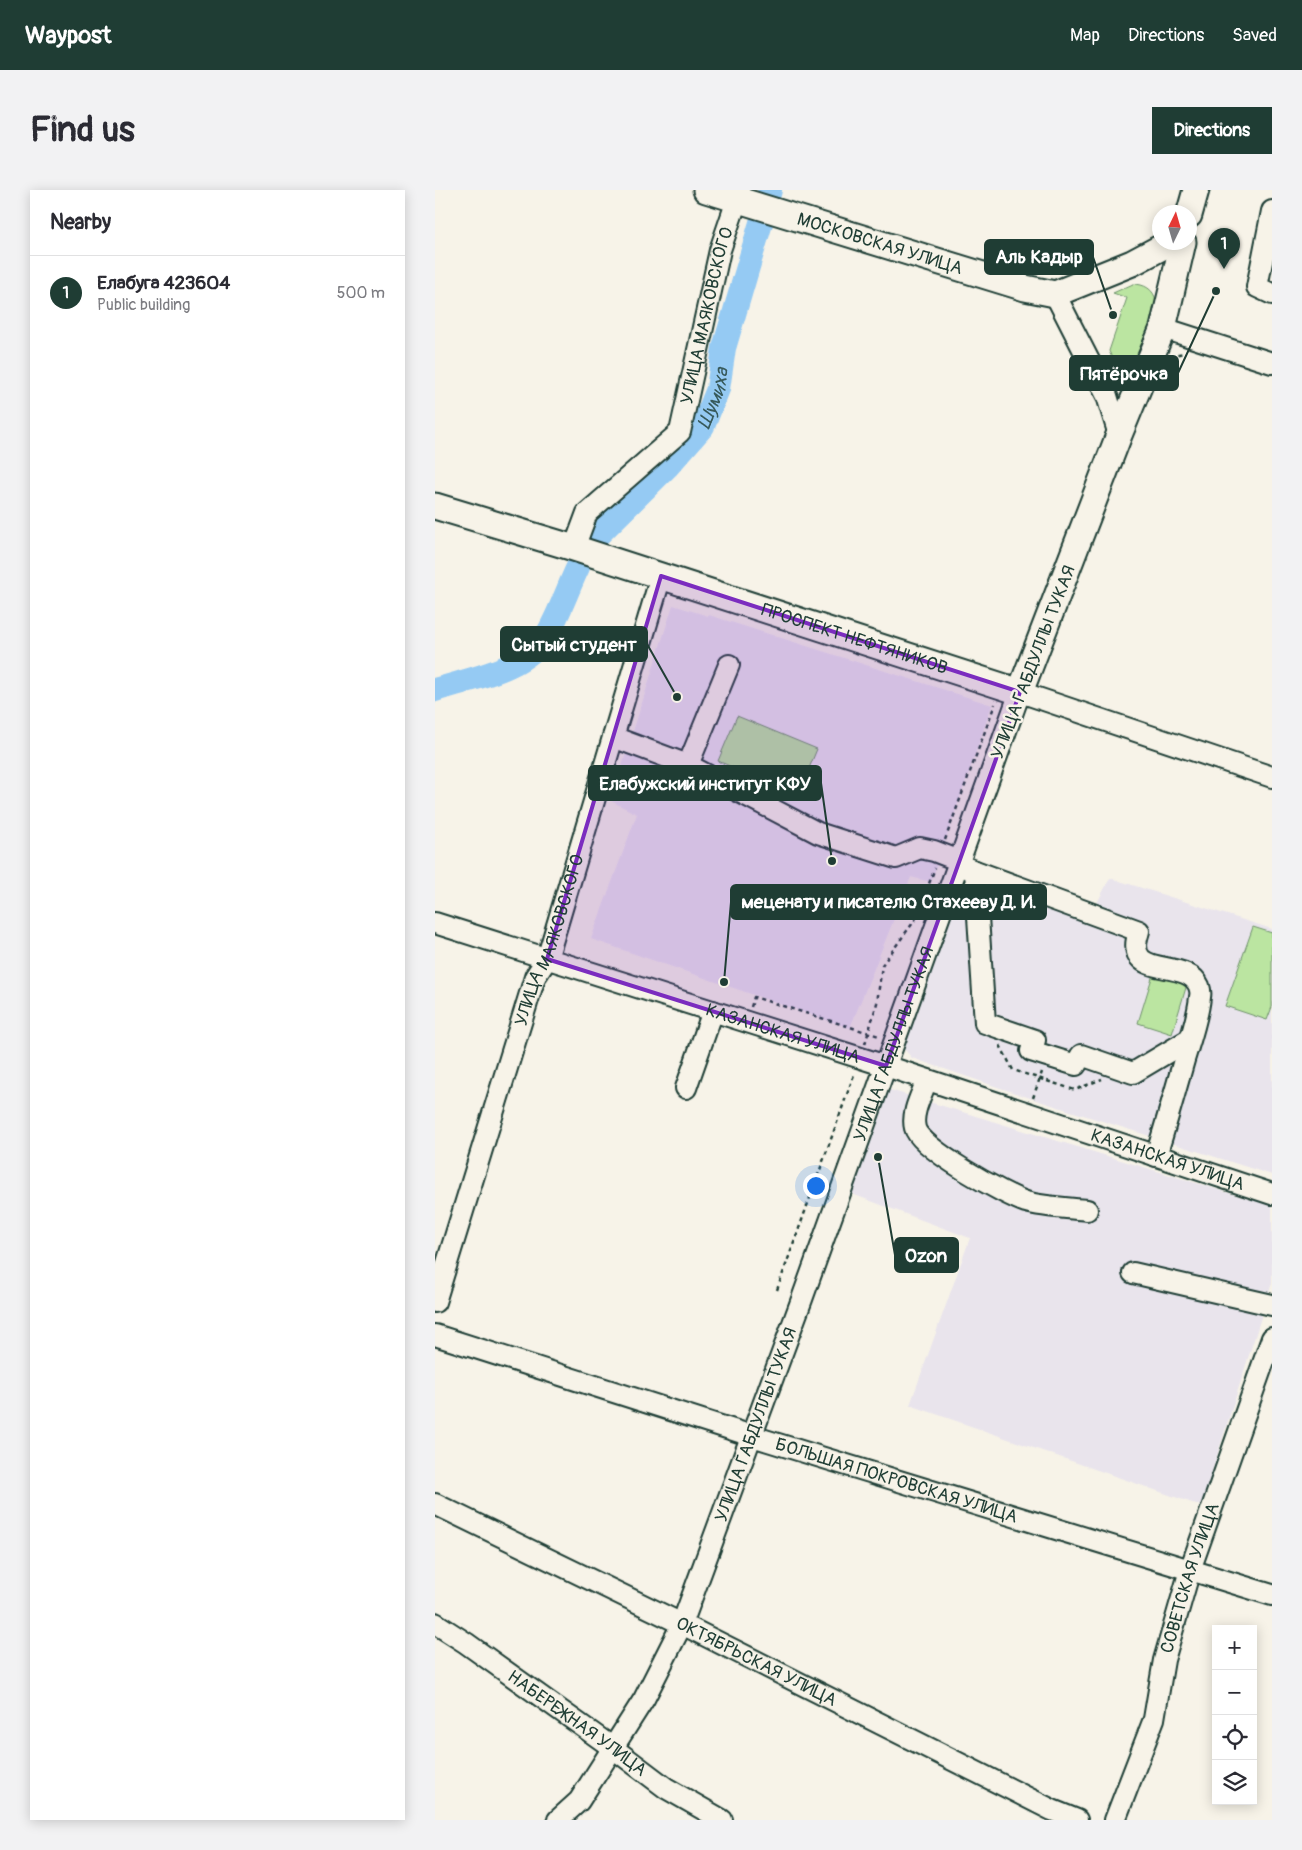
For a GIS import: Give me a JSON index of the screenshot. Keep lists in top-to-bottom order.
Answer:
{
  "streets": {
    "main road": ["МОСКОВСКАЯ УЛИЦА", "ПРОСПЕКТ НЕФТЯНИКОВ", "УЛИЦА ГАБДУЛЛЫ ТУКАЯ"],
    "street": [
      "УЛИЦА МАЯКОВСКОГО",
      "КАЗАНСКАЯ УЛИЦА",
      "БОЛЬШАЯ ПОКРОВСКАЯ УЛИЦА",
      "СОВЕТСКАЯ УЛИЦА",
      "ОКТЯБРЬСКАЯ УЛИЦА",
      "НАБЕРЕЖНАЯ УЛИЦА"
    ]
  },
  "crossings": [
    ["МОСКОВСКАЯ УЛИЦА", "УЛИЦА МАЯКОВСКОГО"],
    ["УЛИЦА МАЯКОВСКОГО", "ПРОСПЕКТ НЕФТЯНИКОВ"],
    ["УЛИЦА МАЯКОВСКОГО", "КАЗАНСКАЯ УЛИЦА"],
    ["ПРОСПЕКТ НЕФТЯНИКОВ", "УЛИЦА ГАБДУЛЛЫ ТУКАЯ"],
    ["УЛИЦА ГАБДУЛЛЫ ТУКАЯ", "КАЗАНСКАЯ УЛИЦА"],
    ["УЛИЦА ГАБДУЛЛЫ ТУКАЯ", "БОЛЬШАЯ ПОКРОВСКАЯ УЛИЦА"],
    ["УЛИЦА ГАБДУЛЛЫ ТУКАЯ", "ОКТЯБРЬСКАЯ УЛИЦА"],
    ["УЛИЦА ГАБДУЛЛЫ ТУКАЯ", "НАБЕРЕЖНАЯ УЛИЦА"],
    ["БОЛЬШАЯ ПОКРОВСКАЯ УЛИЦА", "СОВЕТСКАЯ УЛИЦА"]
  ],
  "water": ["Шумиха"],
  "places": [
    "Пятёрочка",
    "Аль Кадыр",
    "Сытый студент",
    "Елабужский институт КФУ",
    "меценату и писателю Стахееву Д. И.",
    "Ozon"
  ],
  "north": "top",
  "page": {
    "header": "Waypost",
    "nav": ["Map", "Directions", "Saved"],
    "buttons": "Directions",
    "title": "Find us",
    "heading": "Nearby",
    "pins": "1",
    "list": [
      {
        "mark": "1",
        "name": "Елабуга 423604",
        "note": "Public building",
        "value": "500 m"
      }
    ],
    "map_buttons": ["+", "−"]
  }
}
